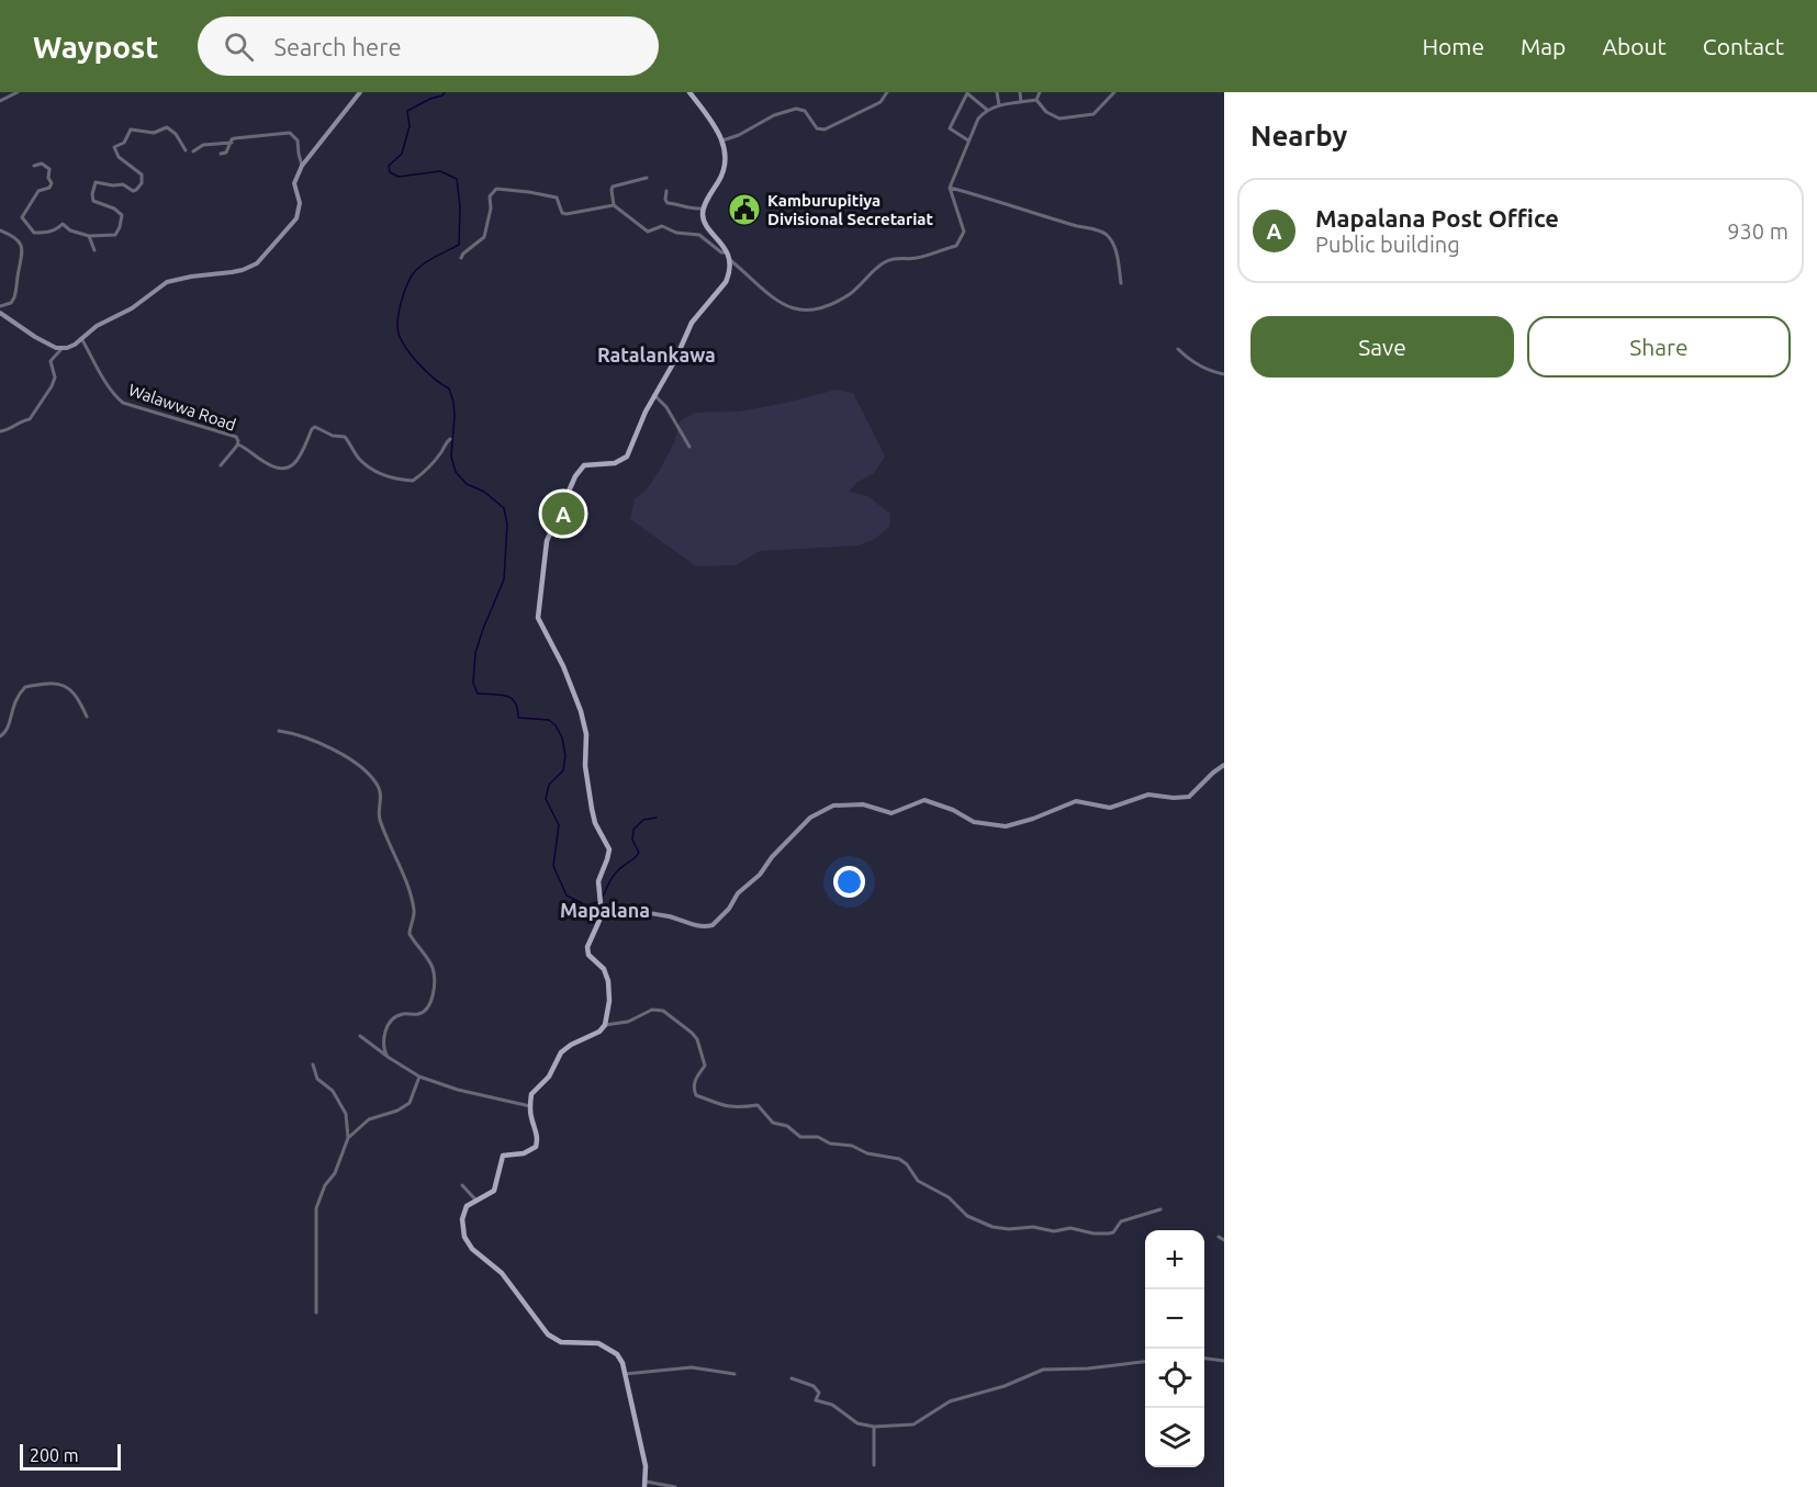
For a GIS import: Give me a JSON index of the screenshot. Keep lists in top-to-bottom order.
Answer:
{
  "streets": {
    "street": ["Walawwa Road"]
  },
  "districts": ["Ratalankawa", "Mapalana"],
  "places": {
    "public building": ["Kamburupitiya Divisional Secretariat"]
  },
  "scale_bar": "200 m",
  "page": {
    "header": "Waypost",
    "search": "Search here",
    "nav": [
      "Home",
      "Map",
      "About",
      "Contact"
    ],
    "heading": "Nearby",
    "list": [
      {
        "mark": "A",
        "name": "Mapalana Post Office",
        "note": "Public building",
        "value": "930 m"
      }
    ],
    "buttons": ["Save", "Share"],
    "pins": "A",
    "map_buttons": ["+", "−"],
    "scale": "200 m"
  }
}
